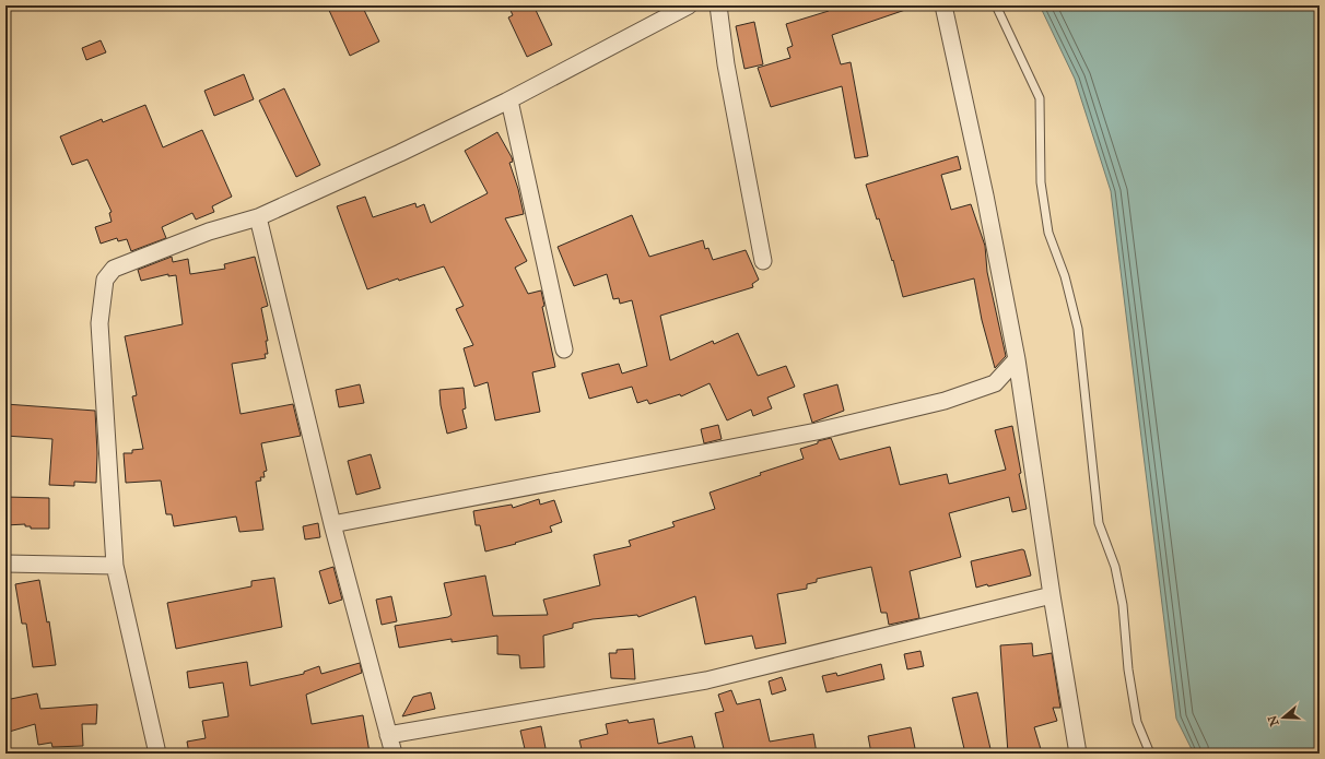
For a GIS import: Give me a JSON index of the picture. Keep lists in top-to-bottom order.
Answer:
{
  "north": "left"
}
